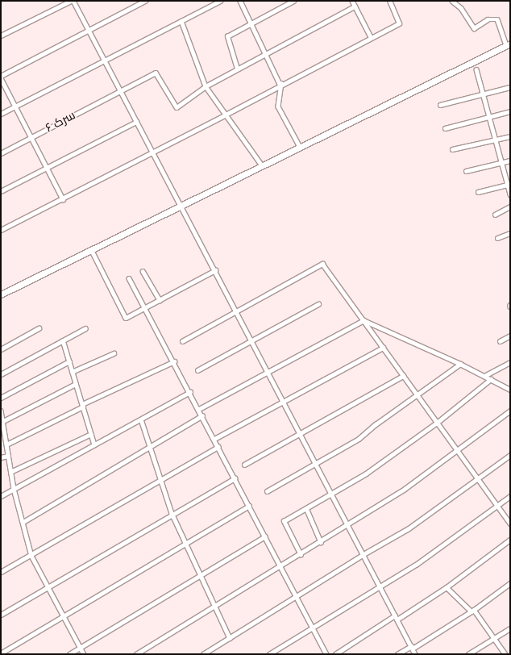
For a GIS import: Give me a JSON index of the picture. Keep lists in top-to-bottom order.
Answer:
{
  "streets": {
    "street": ["سرک ۶"]
  }
}
